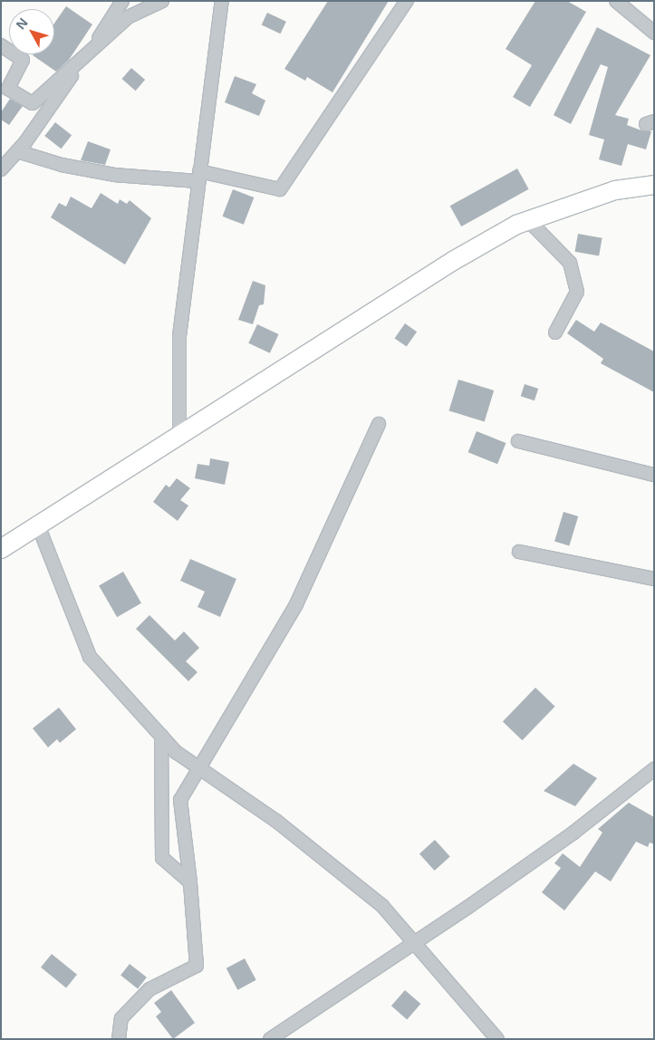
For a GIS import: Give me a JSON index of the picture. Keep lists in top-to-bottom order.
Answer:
{
  "north": "top left"
}
